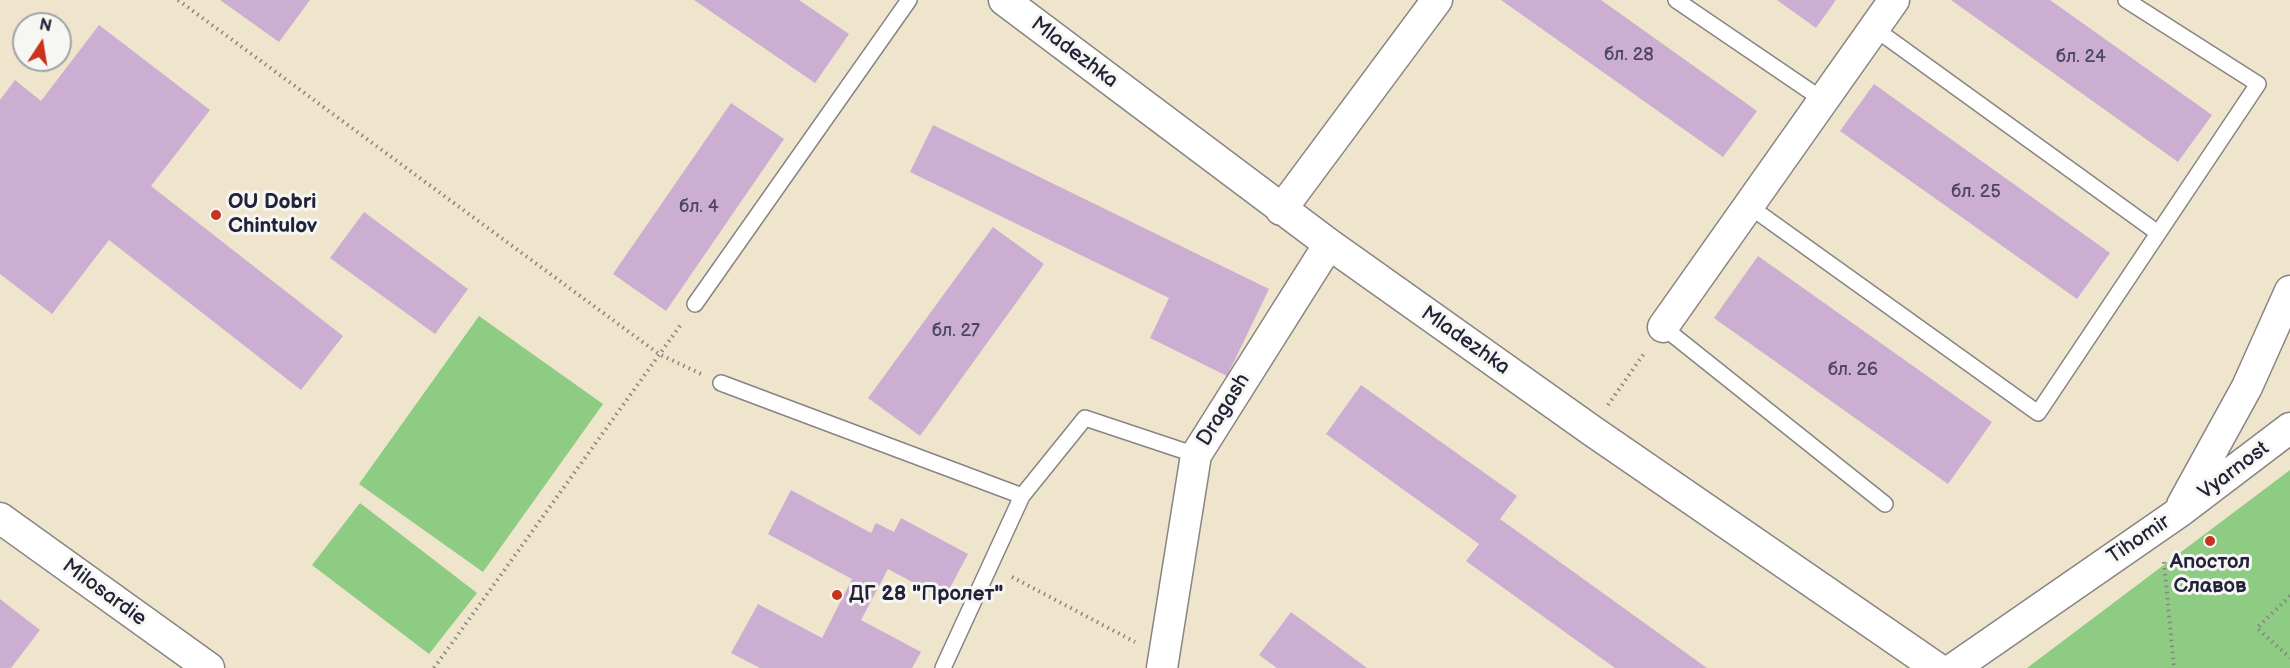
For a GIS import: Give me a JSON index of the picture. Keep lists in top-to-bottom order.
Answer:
{
  "streets": {
    "street": [
      "Mladezhka",
      "Dragash",
      "Vyarnost",
      "Tihomir",
      "Milosardie"
    ]
  },
  "crossings": [
    ["Mladezhka", "Dragash"],
    ["Vyarnost", "Tihomir"]
  ],
  "places": ["OU Dobri Chintulov", "Апостол Славов", "ДГ 28 \"Пролет\""],
  "house_numbers": [
    "бл. 28",
    "бл. 24",
    "бл. 25",
    "бл. 4",
    "бл. 27",
    "бл. 26"
  ],
  "north": "top"
}
